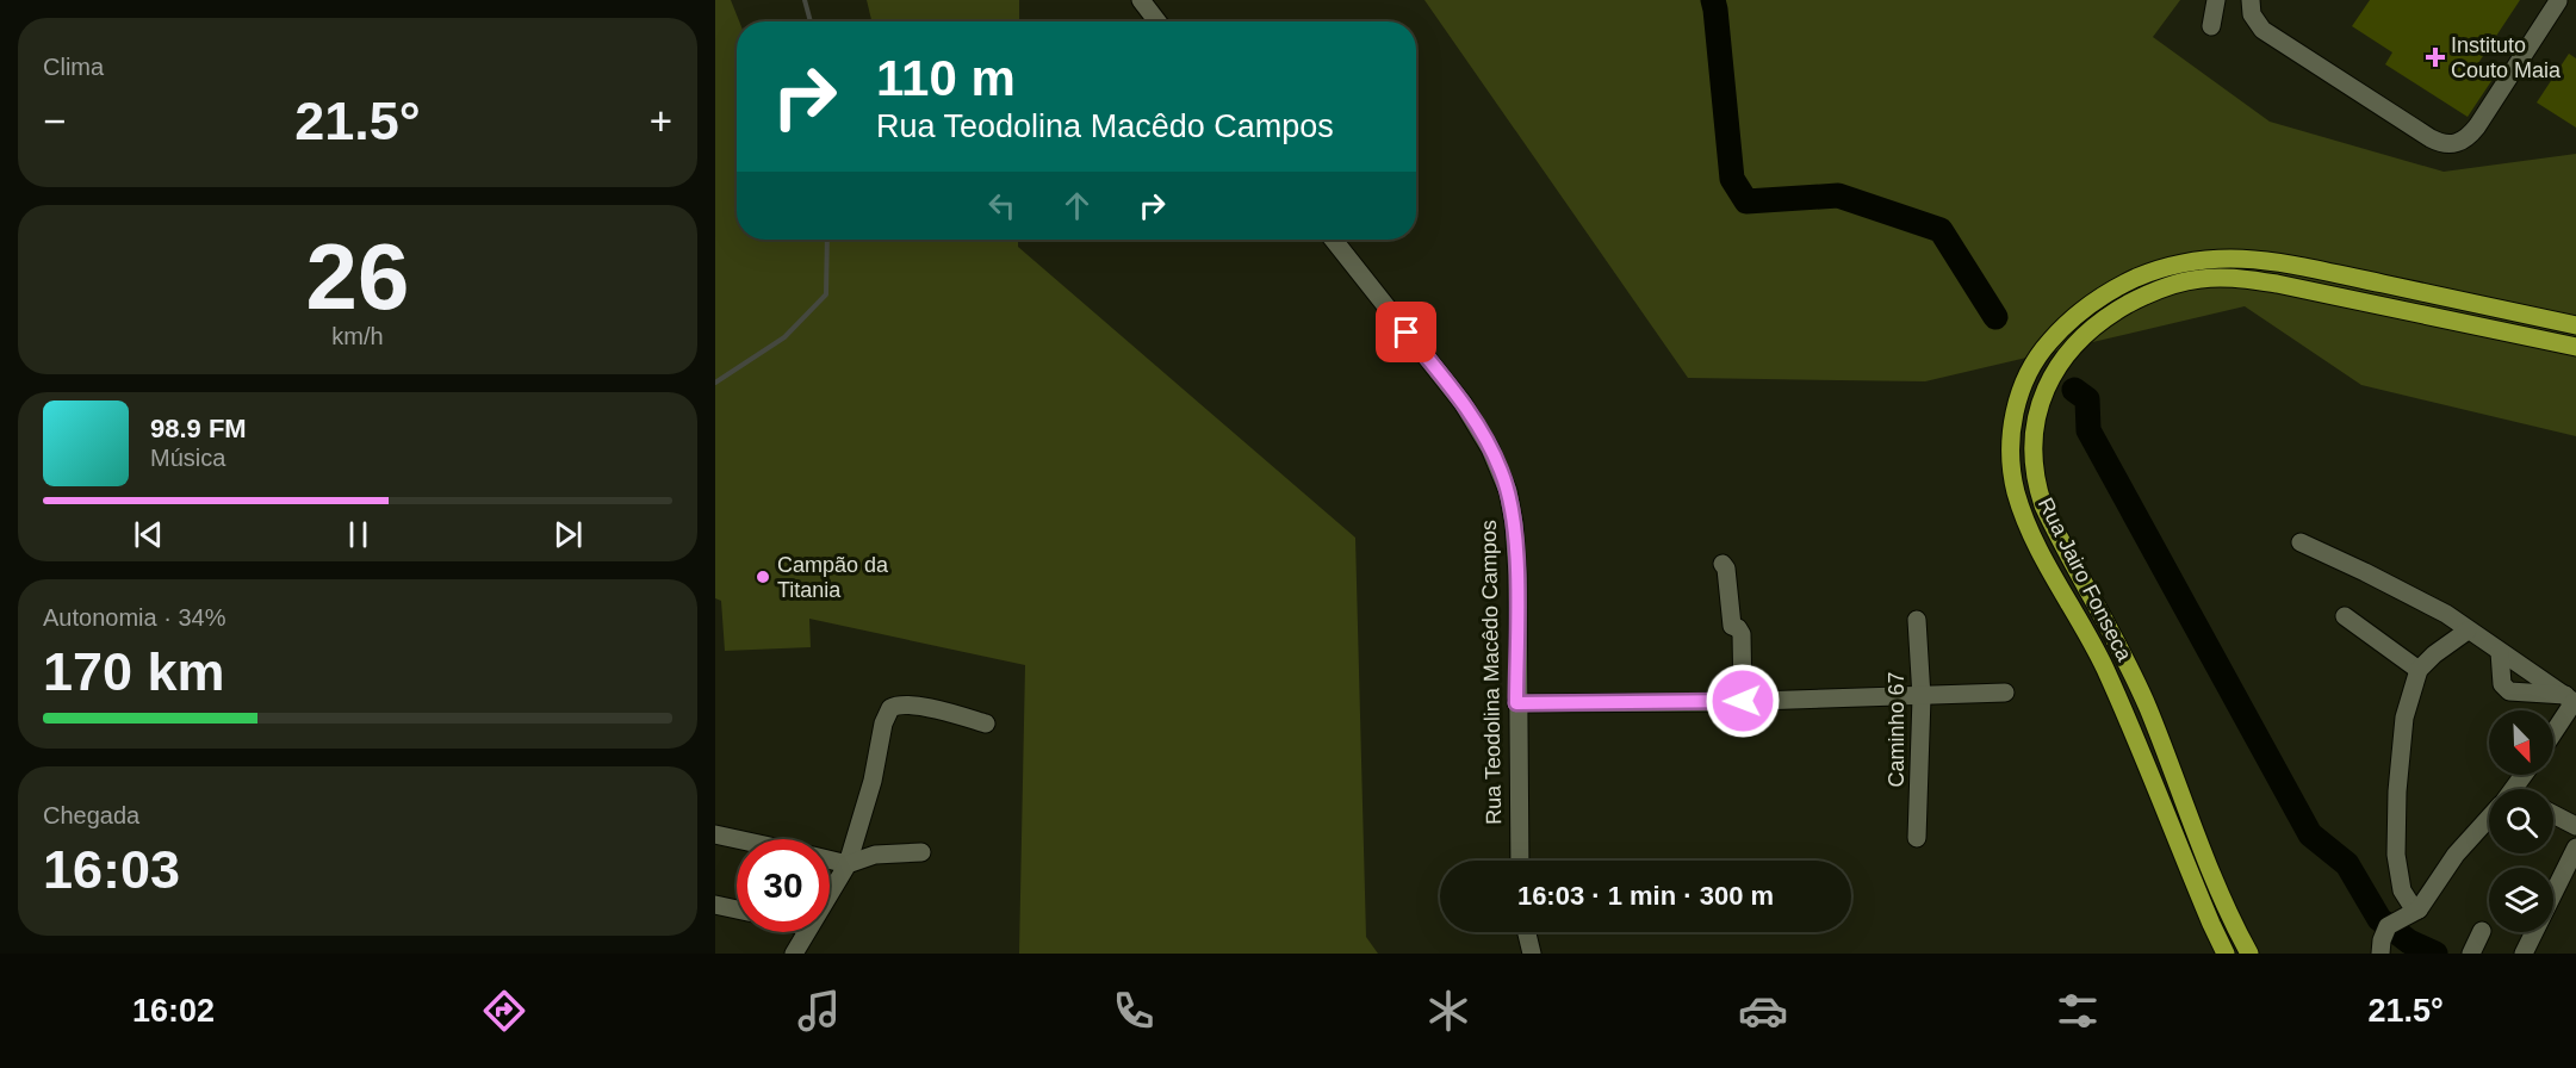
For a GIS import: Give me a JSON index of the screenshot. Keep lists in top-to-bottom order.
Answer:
{
  "streets": {
    "main road": ["Rua Jairo Fonseca"],
    "street": ["Rua Teodolina Macêdo Campos", "Caminho 67"]
  },
  "places": {
    "health": ["Instituto Couto Maia"],
    "other": ["Campão da Titania"]
  },
  "north": "bottom right",
  "page": {
    "tile": [
      "Clima",
      ["26", "km/h"],
      ["Autonomia · 34%", "170 km"],
      ["Chegada", "16:03"]
    ],
    "turn": ["110 m", "Rua Teodolina Macêdo Campos"],
    "heat": ["−", "21.5°", "+"],
    "song": ["98.9 FM", "Música"],
    "limit": "30",
    "trip": "16:03 · 1 min · 300 m",
    "tabs": ["16:02", "21.5°"]
  }
}
